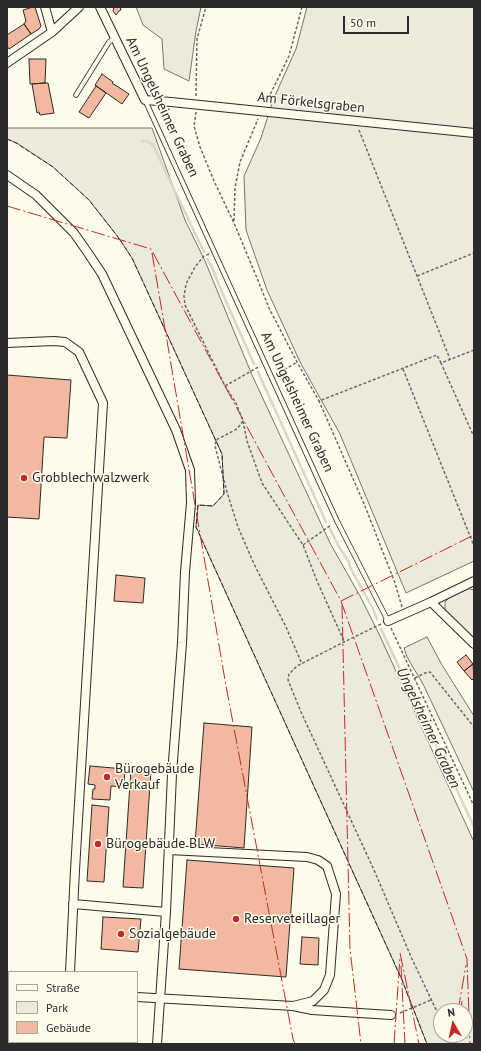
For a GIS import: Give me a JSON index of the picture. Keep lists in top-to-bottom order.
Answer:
{
  "streets": {
    "street": ["Am Förkelsgraben", "Am Ungelsheimer Graben"]
  },
  "crossings": [
    ["Am Förkelsgraben", "Am Ungelsheimer Graben"]
  ],
  "water": ["Ungelsheimer Graben"],
  "places": [
    "Grobblechwalzwerk",
    "Bürogebäude Verkauf",
    "Bürogebäude BLW",
    "Reserveteillager",
    "Sozialgebäude"
  ],
  "legend": ["Straße", "Park", "Gebäude"],
  "scale_bar": "50 m",
  "north": "top"
}
